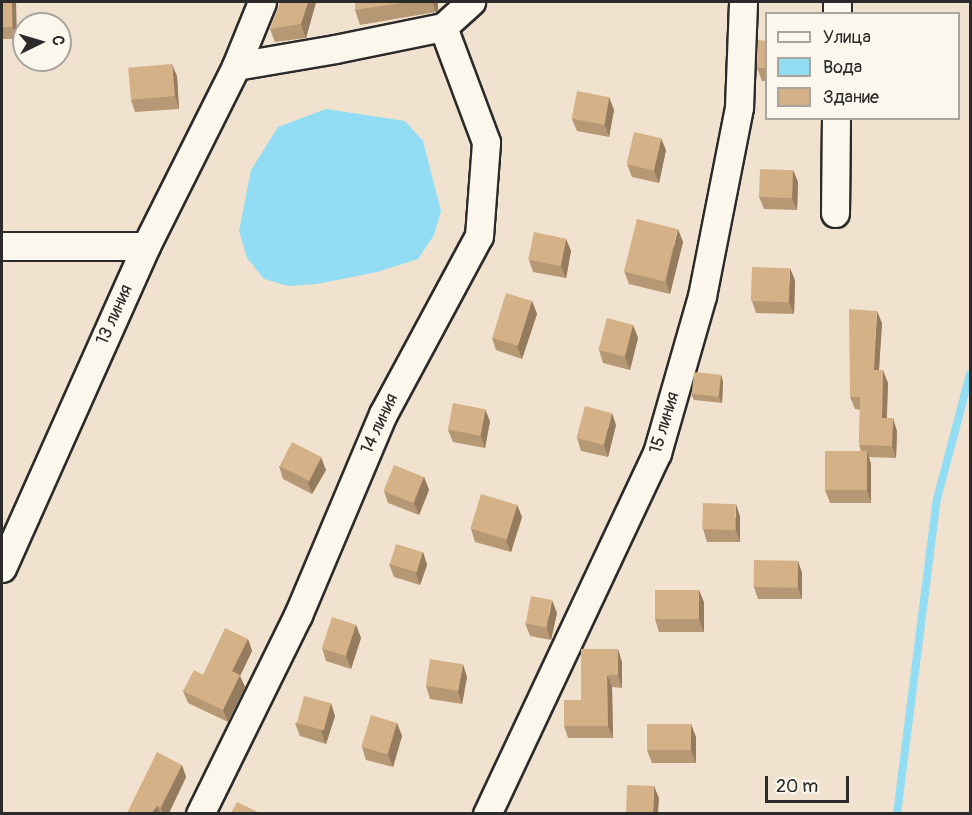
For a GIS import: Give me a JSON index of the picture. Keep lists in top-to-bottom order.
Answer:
{
  "streets": {
    "street": ["13 линия", "15 линия", "14 линия"]
  },
  "legend": ["Улица", "Вода", "Здание"],
  "scale_bar": "20 m",
  "north": "right"
}
